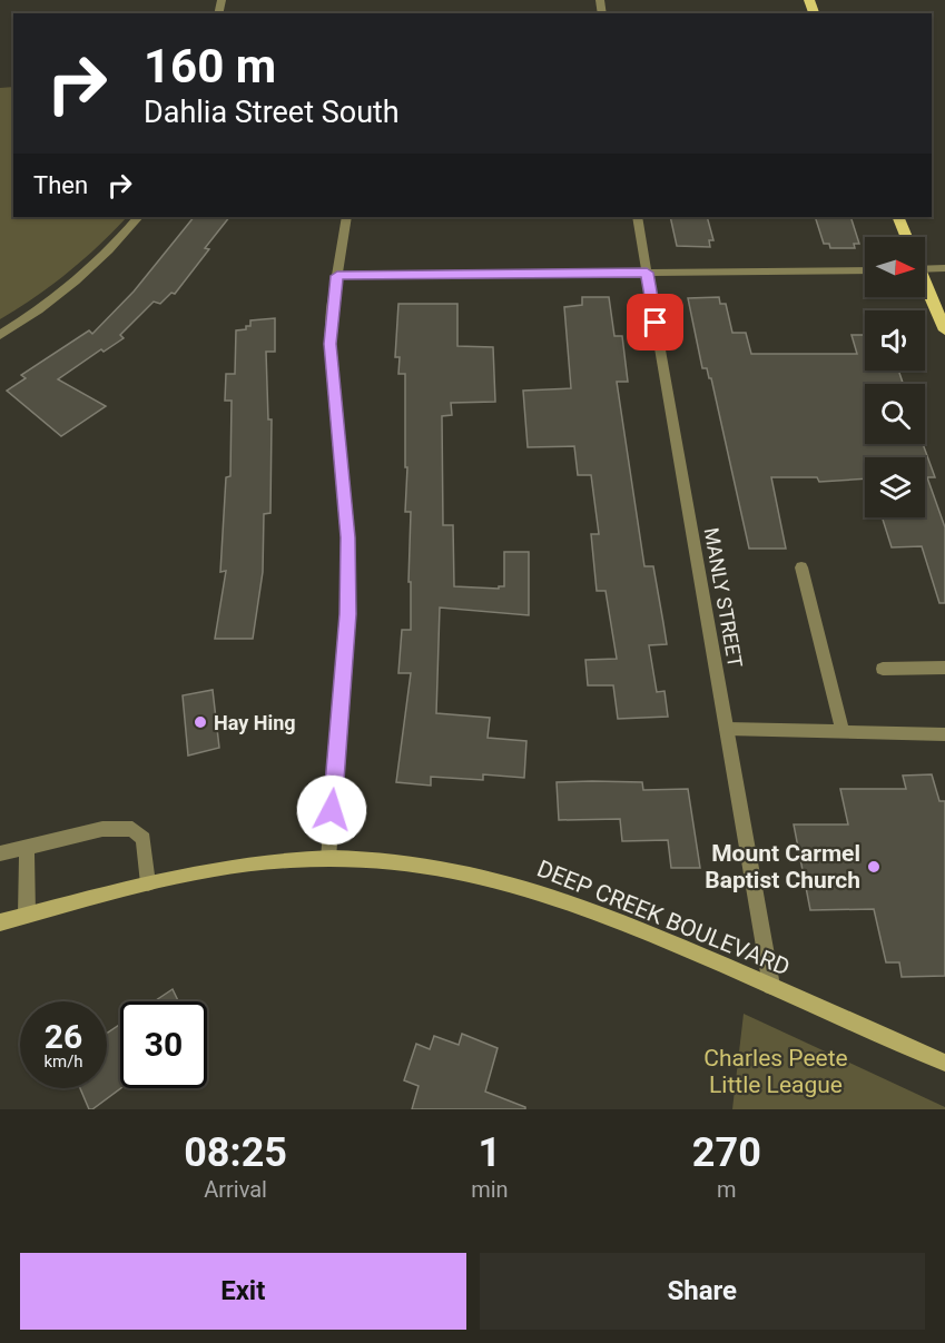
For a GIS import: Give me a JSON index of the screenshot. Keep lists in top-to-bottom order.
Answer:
{
  "streets": {
    "street": ["MANLY STREET", "DEEP CREEK BOULEVARD"]
  },
  "crossings": [
    ["MANLY STREET", "DEEP CREEK BOULEVARD"]
  ],
  "parks": ["Charles Peete Little League"],
  "places": ["Hay Hing", "Mount Carmel Baptist Church"],
  "north": "right",
  "page": {
    "turn": ["160 m", "Dahlia Street South"],
    "then": "Then",
    "speed": "26 km/h",
    "limit": "30",
    "eta": [
      "08:25",
      "Arrival",
      "1",
      "min",
      "270",
      "m"
    ],
    "buttons": ["Exit", "Share"]
  }
}
